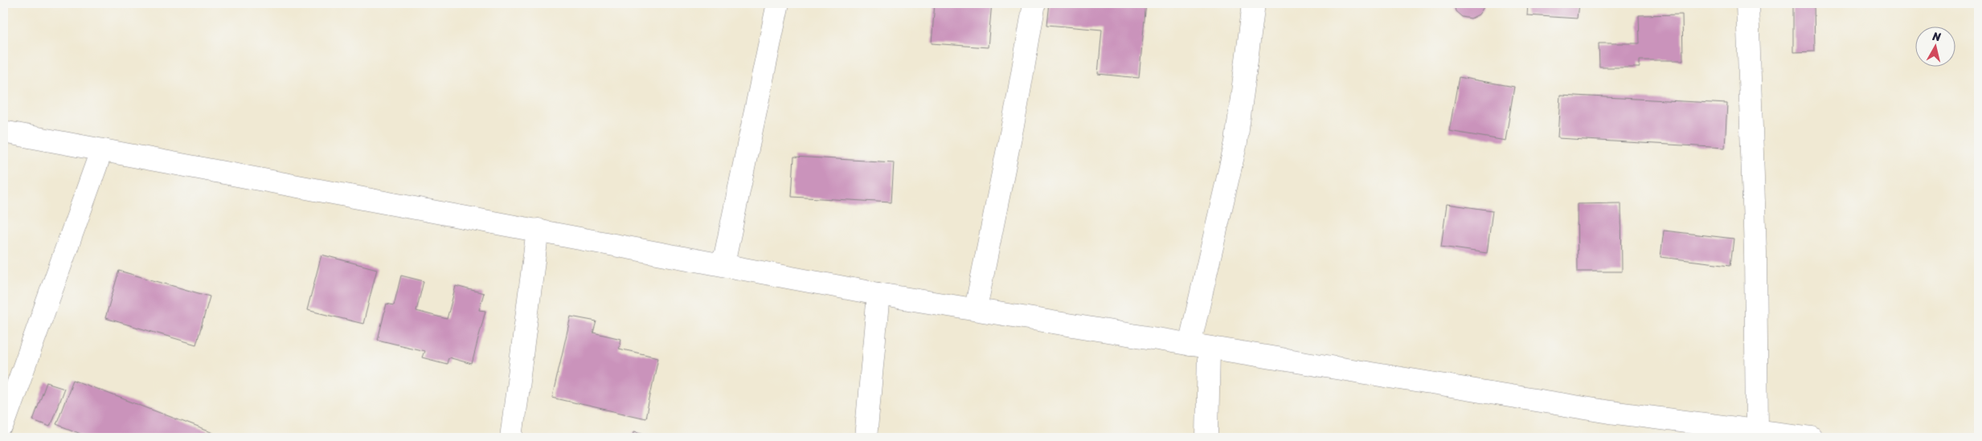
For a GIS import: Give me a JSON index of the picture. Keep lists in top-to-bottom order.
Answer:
{
  "north": "top"
}
